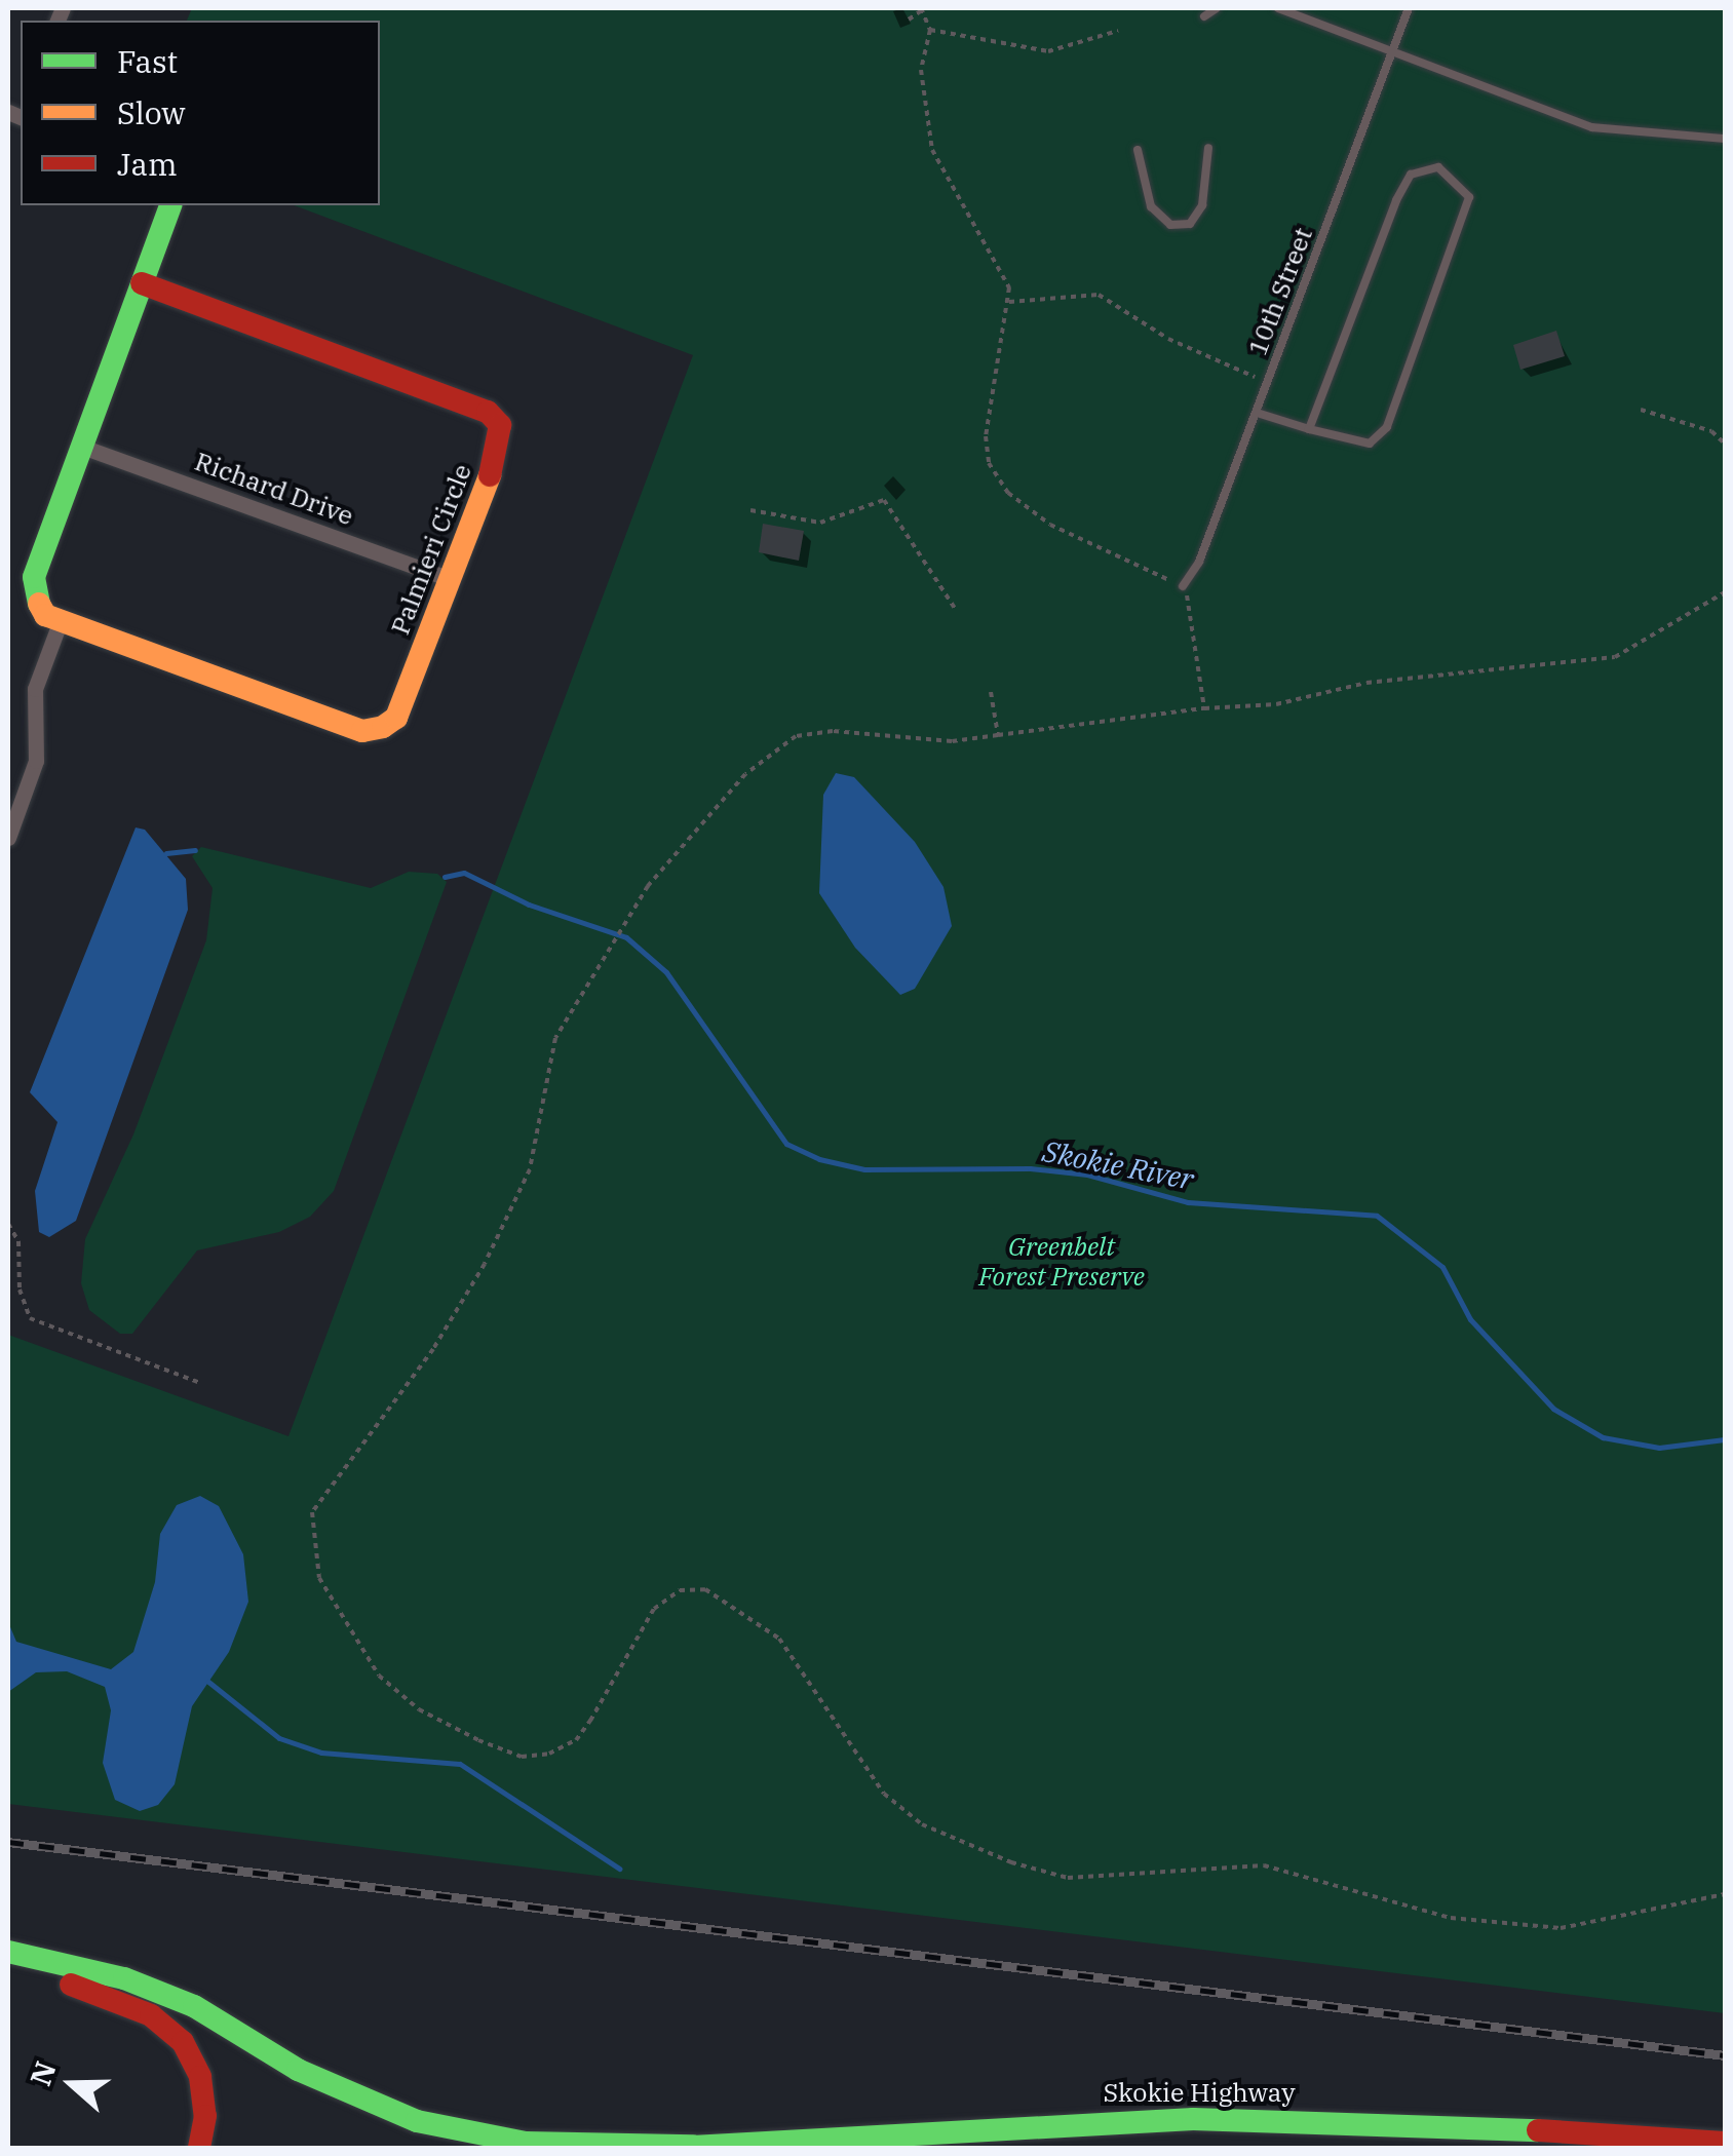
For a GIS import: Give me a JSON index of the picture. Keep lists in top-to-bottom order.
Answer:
{
  "streets": {
    "main road": ["Palmieri Circle", "Skokie Highway"],
    "street": ["Richard Drive"],
    "lane": ["10th Street"]
  },
  "crossings": [
    ["Richard Drive", "Palmieri Circle"]
  ],
  "water": ["Skokie River"],
  "parks": ["Greenbelt Forest Preserve"],
  "legend": ["Fast", "Slow", "Jam"],
  "north": "left"
}
